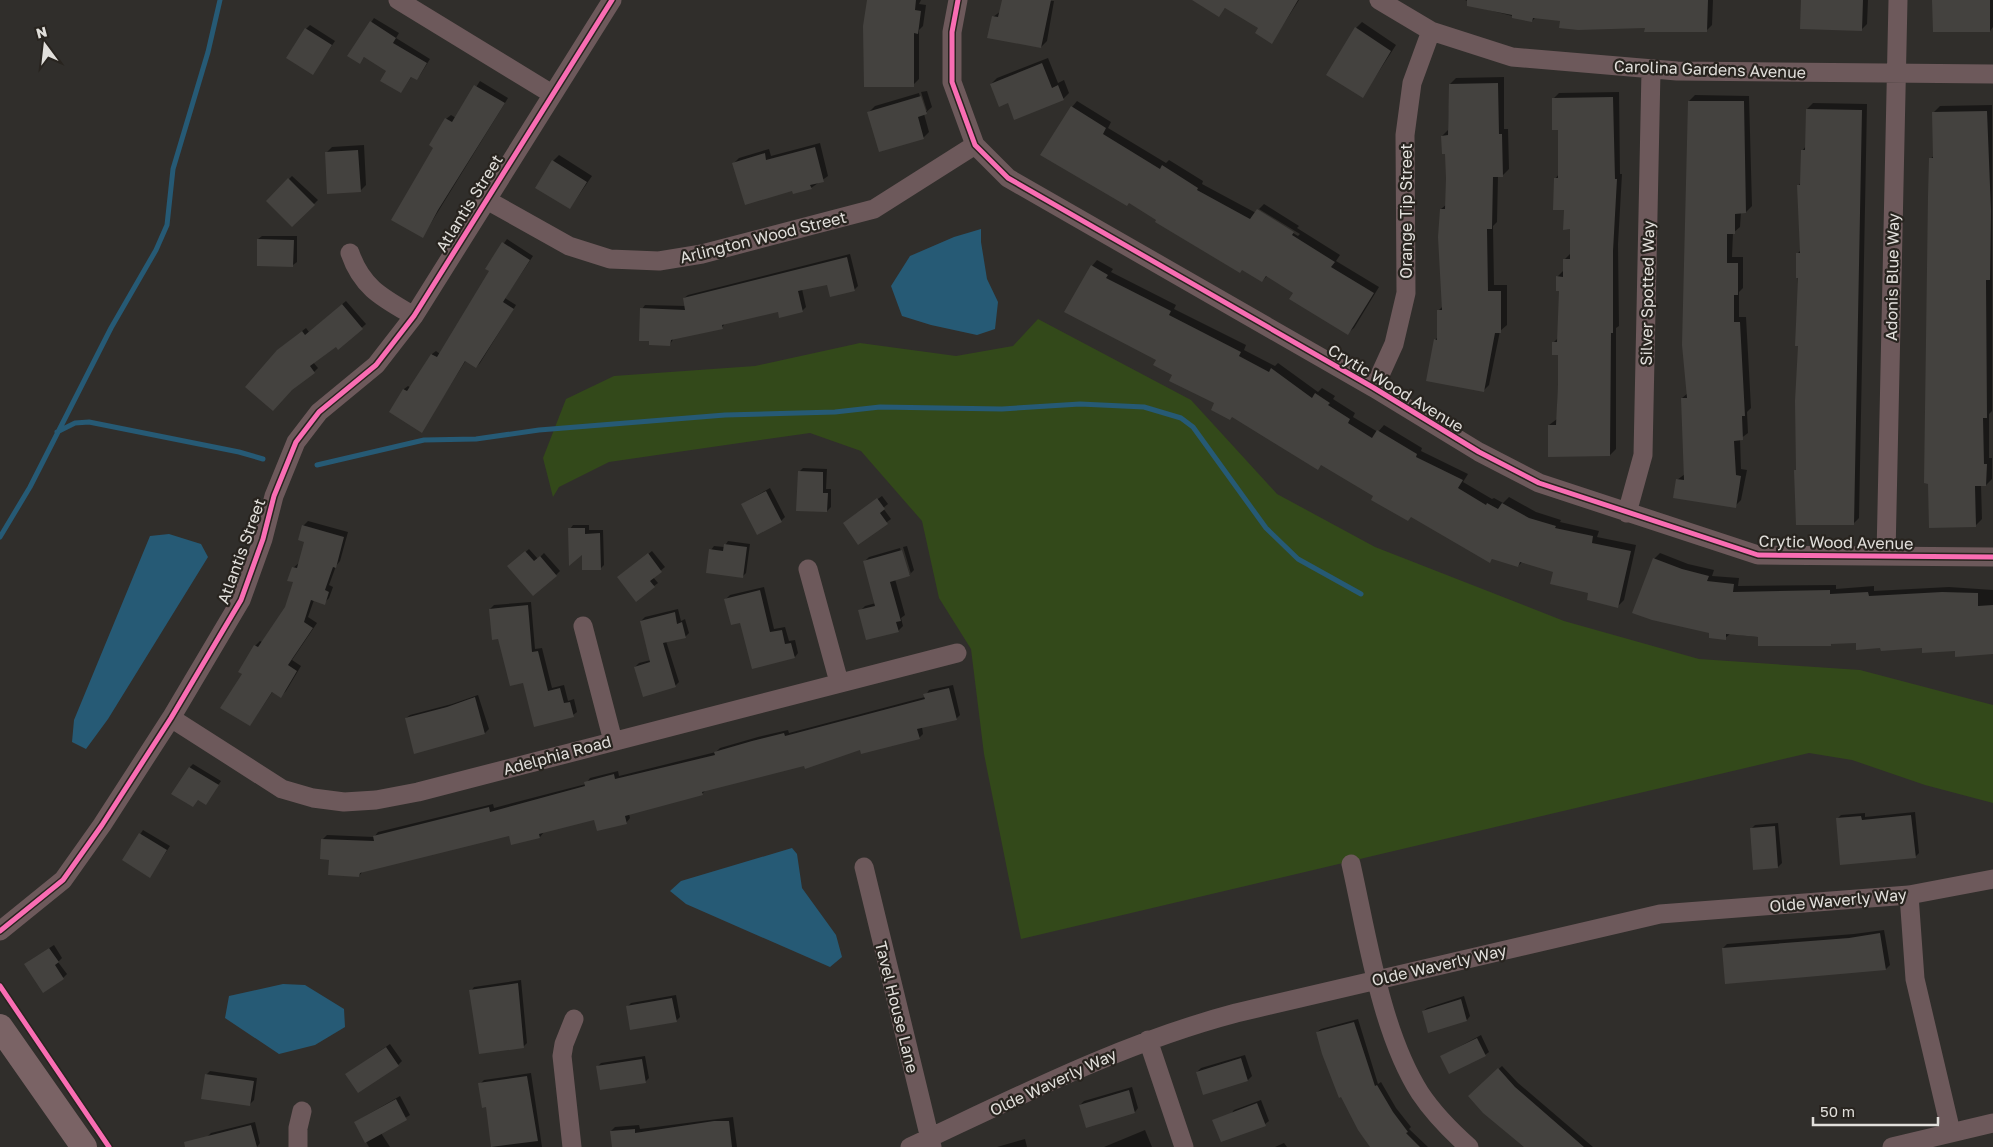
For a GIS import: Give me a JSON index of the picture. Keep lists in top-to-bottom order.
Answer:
{
  "streets": {
    "street": [
      "Carolina Gardens Avenue",
      "Atlantis Street",
      "Orange Tip Street",
      "Arlington Wood Street",
      "Adonis Blue Way",
      "Silver Spotted Way",
      "Crytic Wood Avenue",
      "Adelphia Road",
      "Olde Waverly Way",
      "Tavel House Lane"
    ]
  },
  "crossings": [
    ["Carolina Gardens Avenue", "Orange Tip Street"],
    ["Carolina Gardens Avenue", "Adonis Blue Way"],
    ["Carolina Gardens Avenue", "Silver Spotted Way"],
    ["Atlantis Street", "Arlington Wood Street"],
    ["Atlantis Street", "Adelphia Road"],
    ["Orange Tip Street", "Crytic Wood Avenue"],
    ["Arlington Wood Street", "Crytic Wood Avenue"],
    ["Adonis Blue Way", "Crytic Wood Avenue"],
    ["Silver Spotted Way", "Crytic Wood Avenue"],
    ["Olde Waverly Way", "Tavel House Lane"]
  ],
  "scale_bar": "50 m",
  "north": "top"
}
